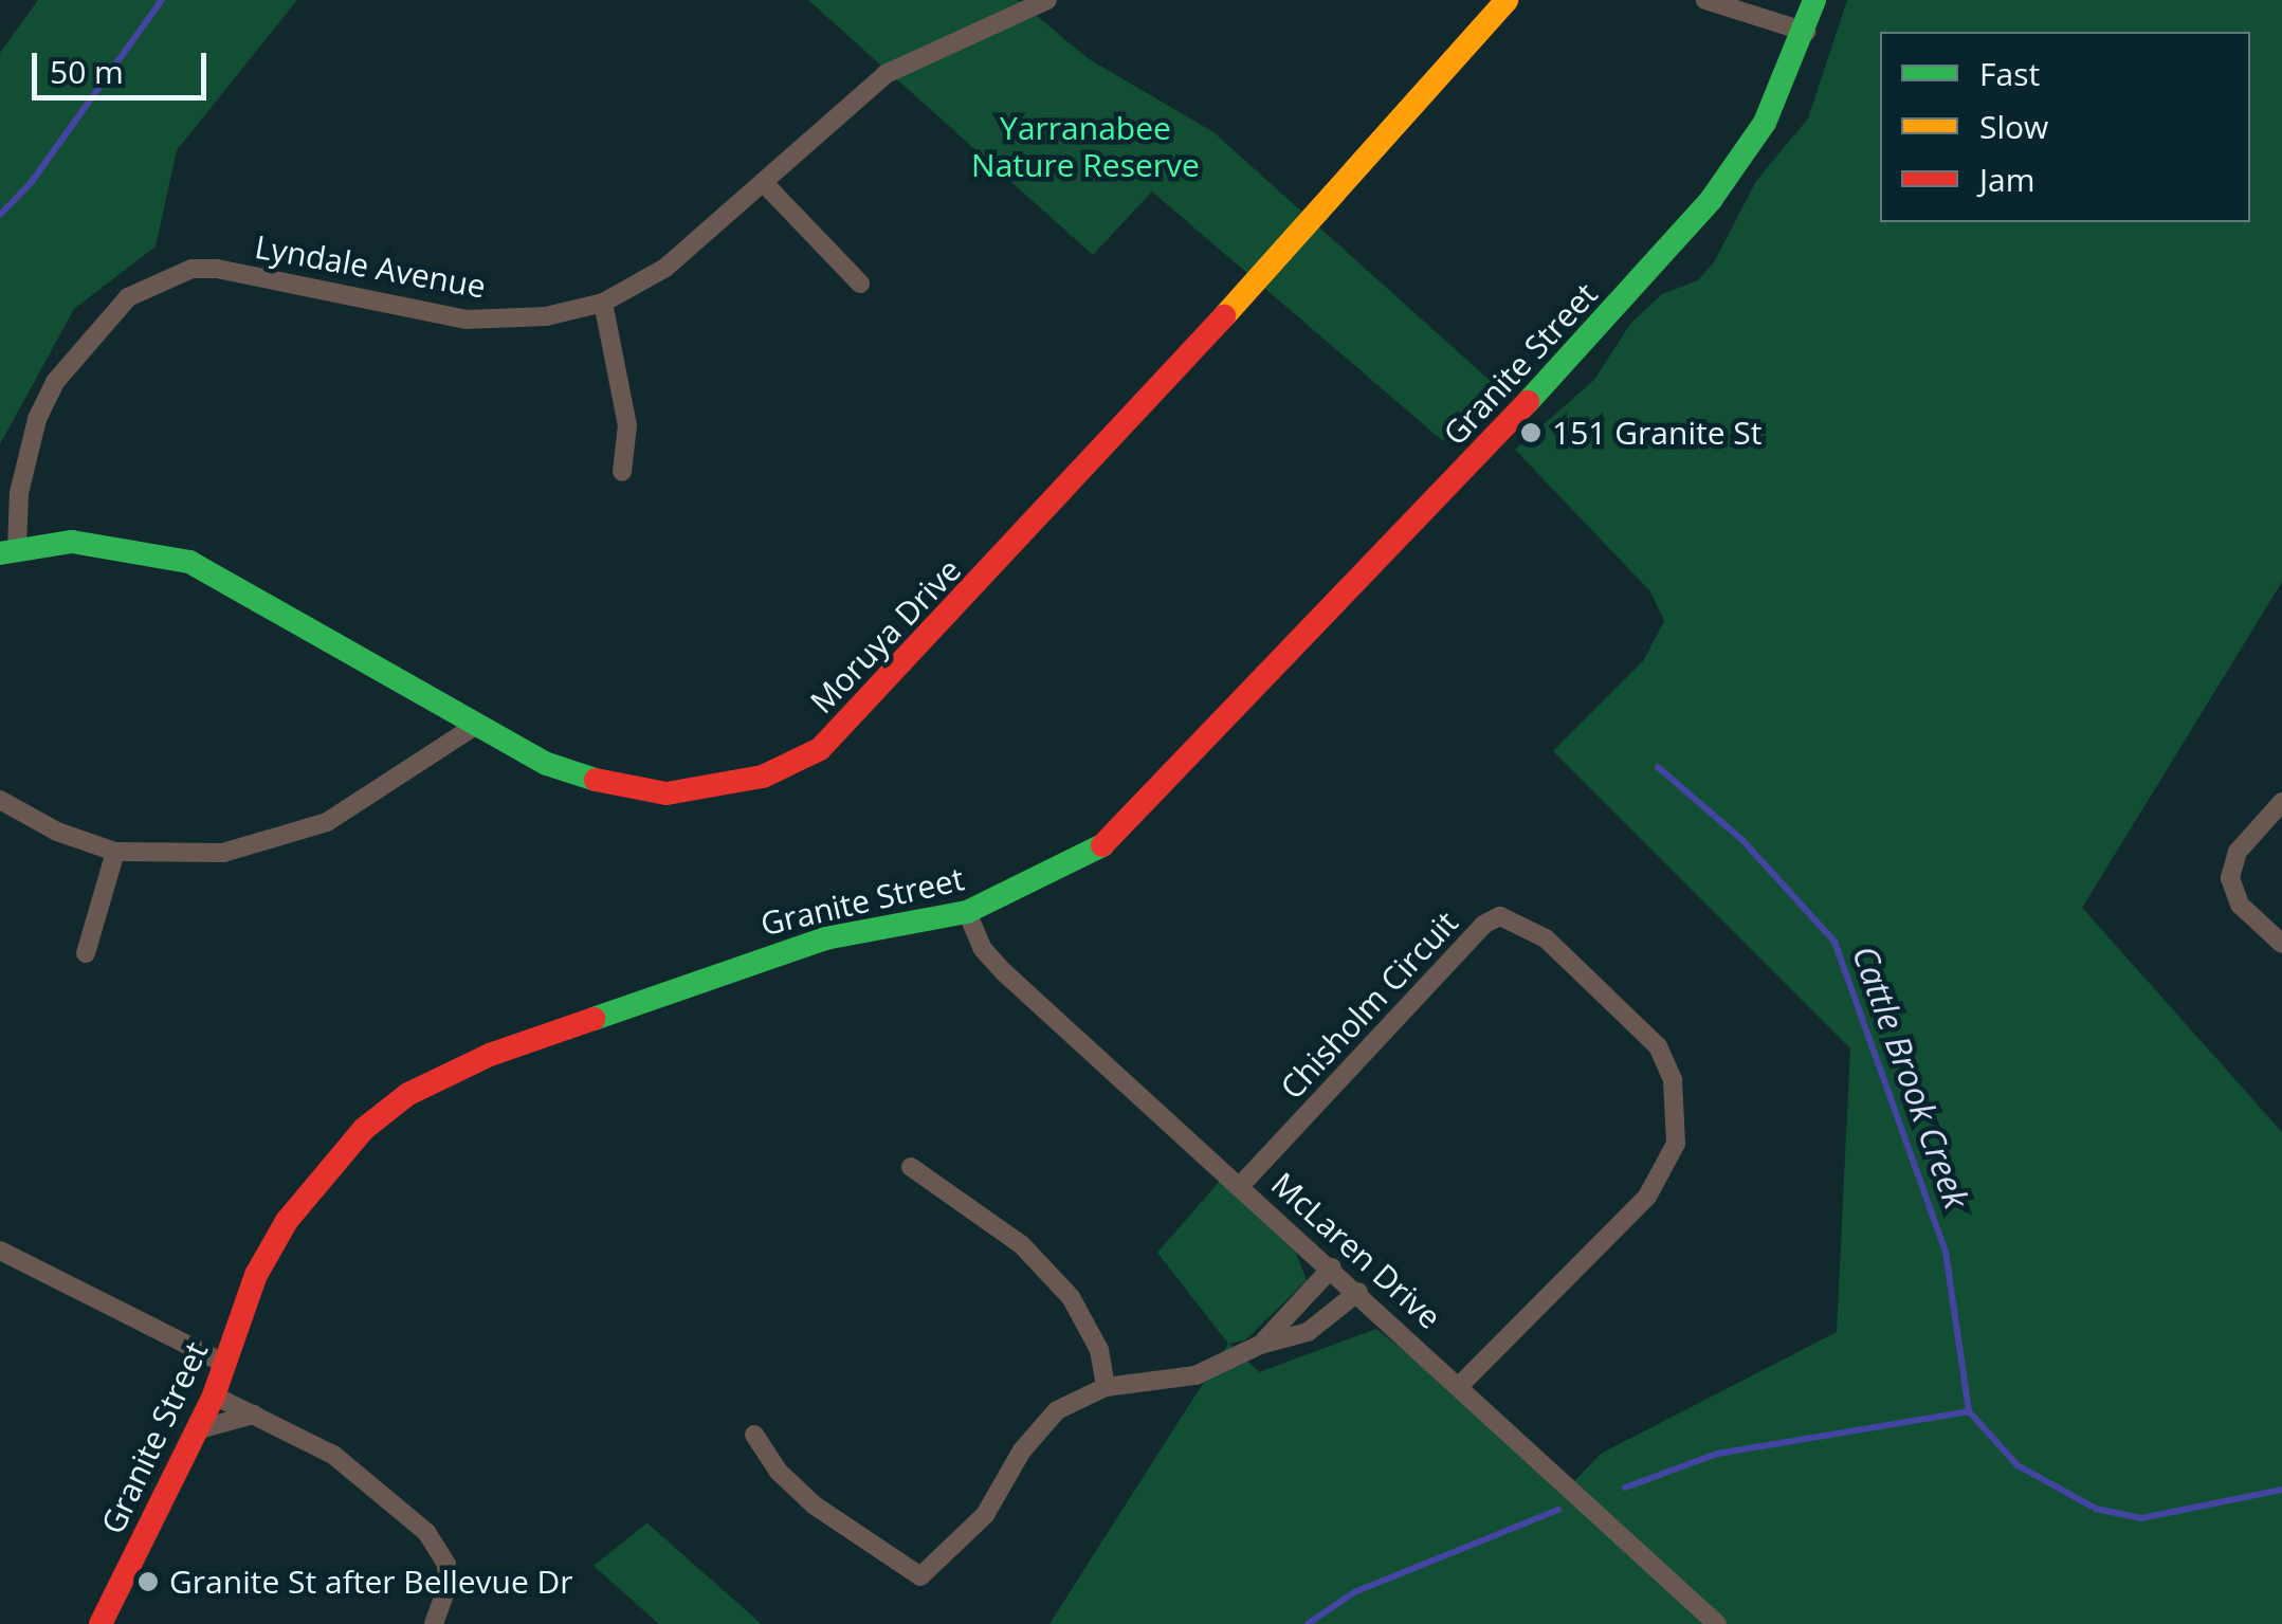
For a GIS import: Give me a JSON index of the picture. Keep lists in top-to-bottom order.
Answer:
{
  "streets": {
    "street": [
      "Lyndale Avenue",
      "Granite Street",
      "Moruya Drive",
      "Chisholm Circuit",
      "McLaren Drive"
    ]
  },
  "crossings": [
    ["Lyndale Avenue", "Moruya Drive"],
    ["Granite Street", "McLaren Drive"],
    ["Chisholm Circuit", "McLaren Drive"]
  ],
  "water": ["Cattle Brook Creek"],
  "parks": ["Yarranabee Nature Reserve"],
  "places": ["151 Granite St", "Granite St after Bellevue Dr"],
  "legend": ["Fast", "Slow", "Jam"],
  "scale_bar": "50 m"
}
